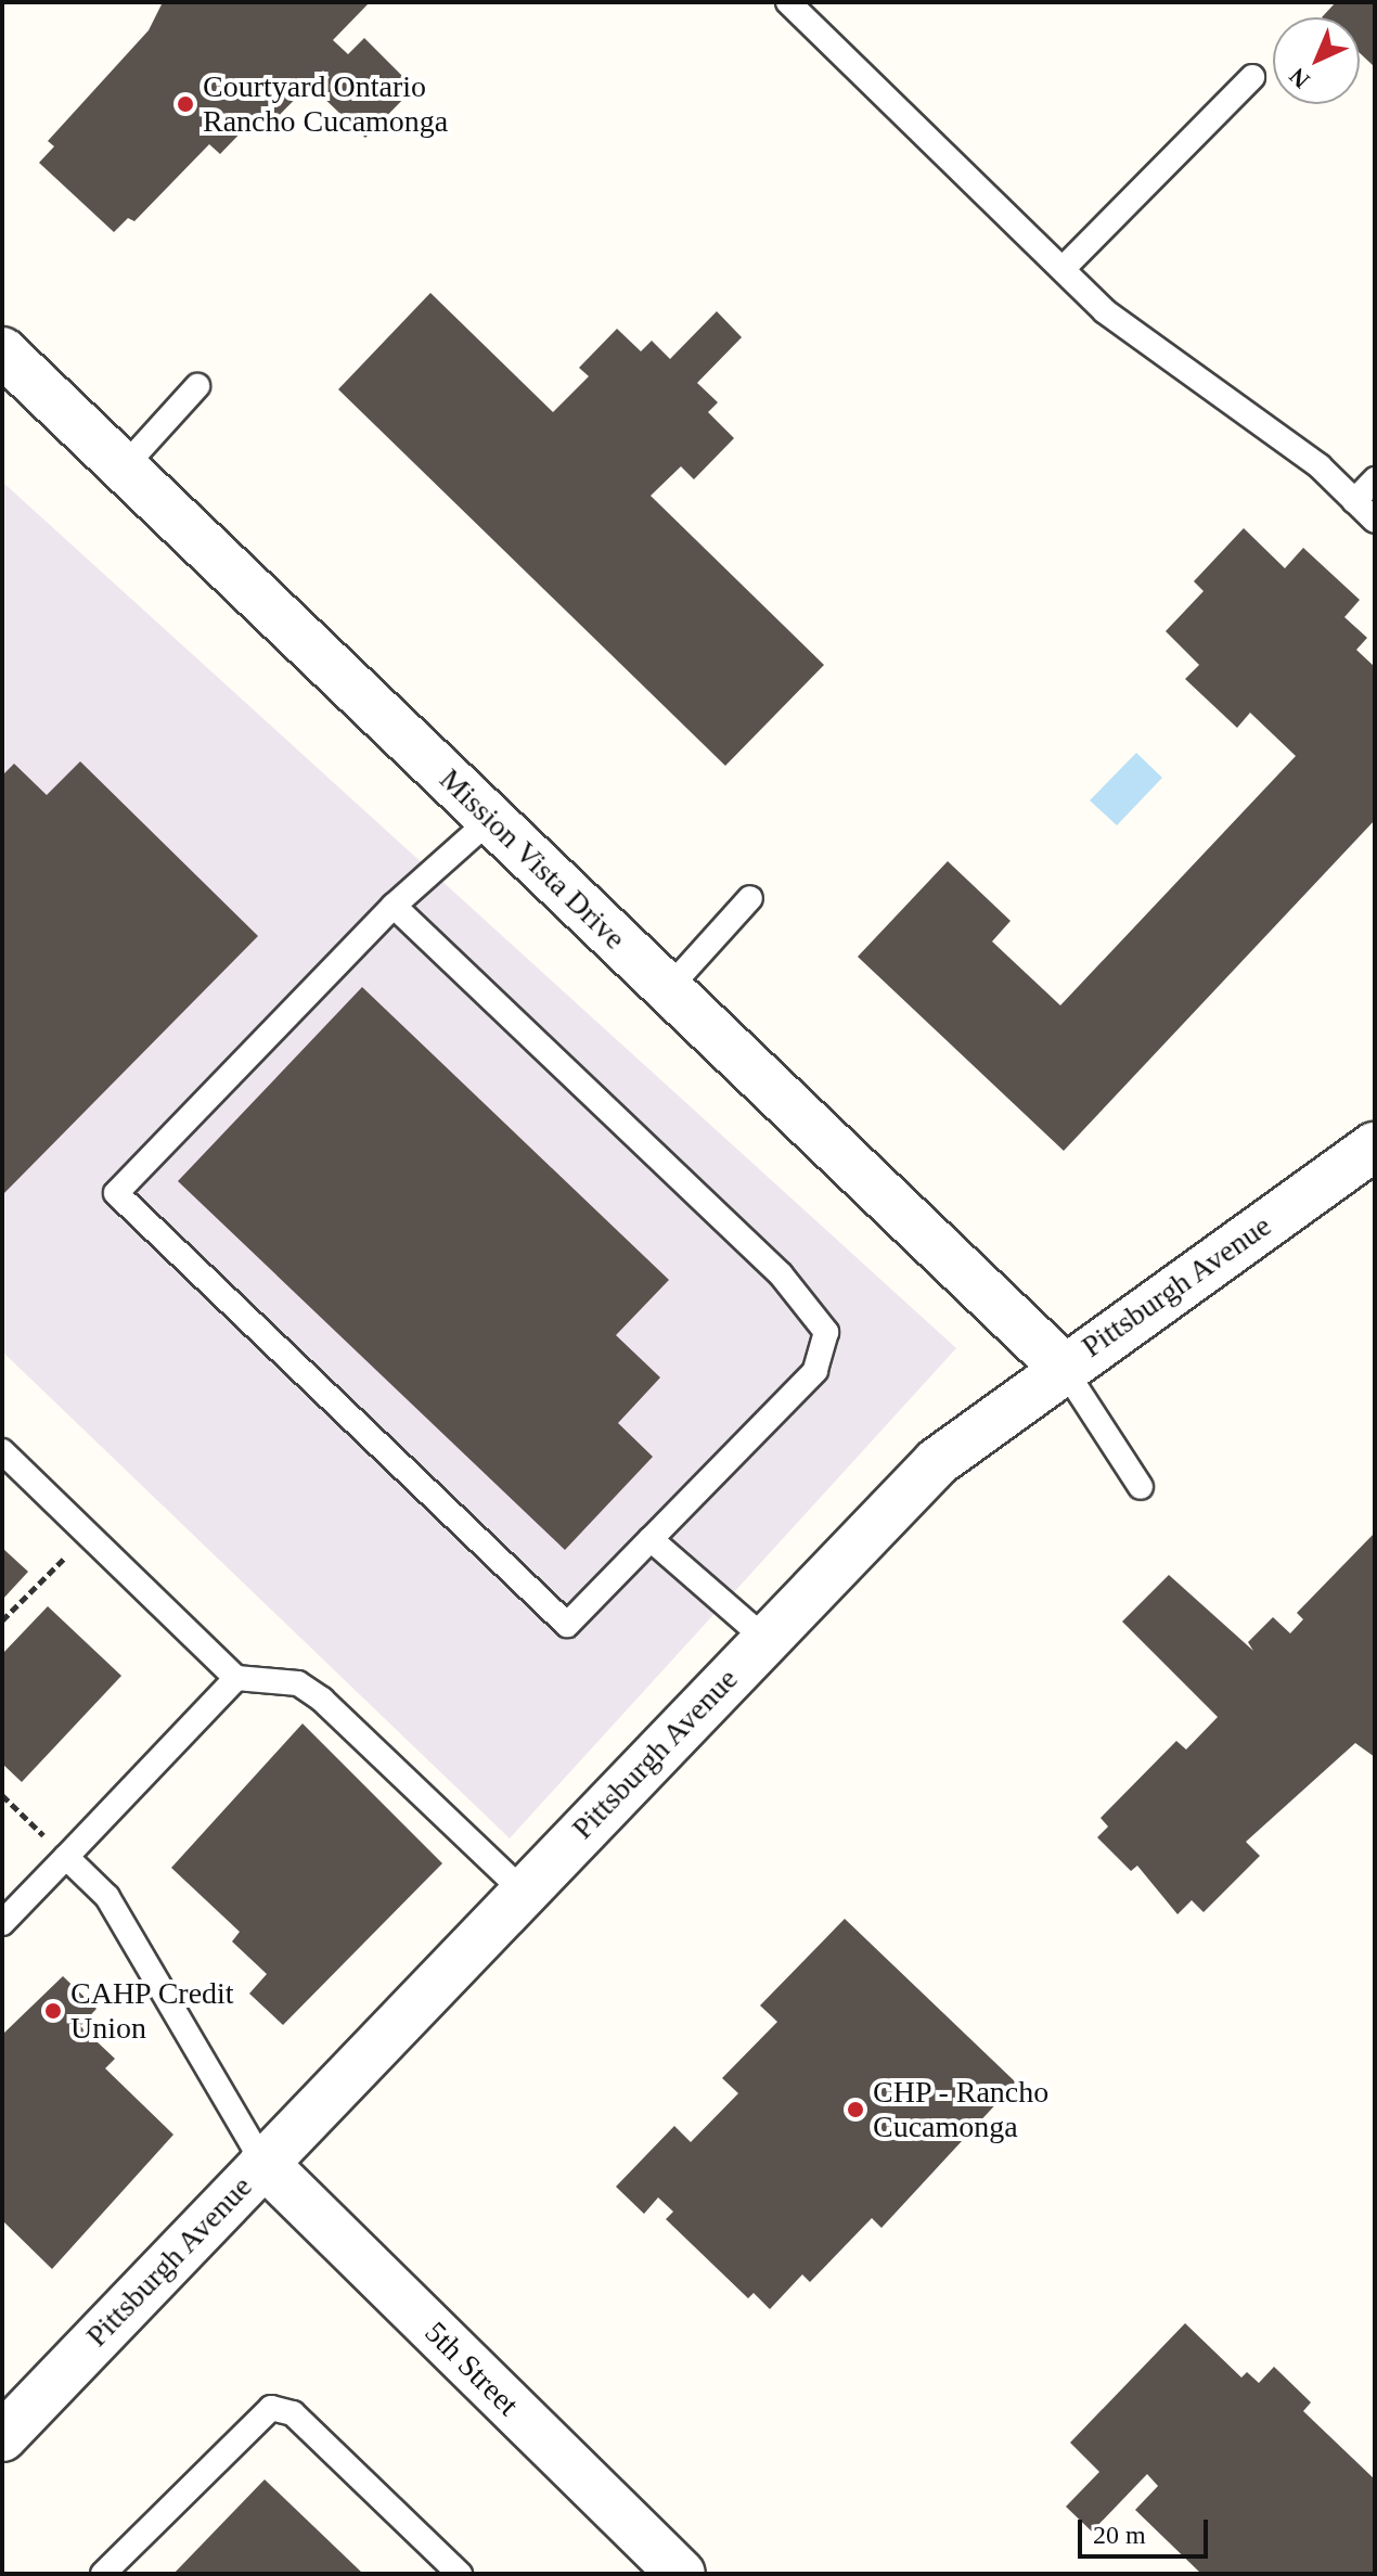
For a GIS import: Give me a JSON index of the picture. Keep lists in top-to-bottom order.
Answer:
{
  "streets": {
    "street": ["Mission Vista Drive", "Pittsburgh Avenue", "5th Street"]
  },
  "crossings": [
    ["Mission Vista Drive", "Pittsburgh Avenue"],
    ["Pittsburgh Avenue", "5th Street"]
  ],
  "places": ["Courtyard Ontario Rancho Cucamonga", "CAHP Credit Union", "CHP - Rancho Cucamonga"],
  "scale_bar": "20 m",
  "north": "bottom left"
}
